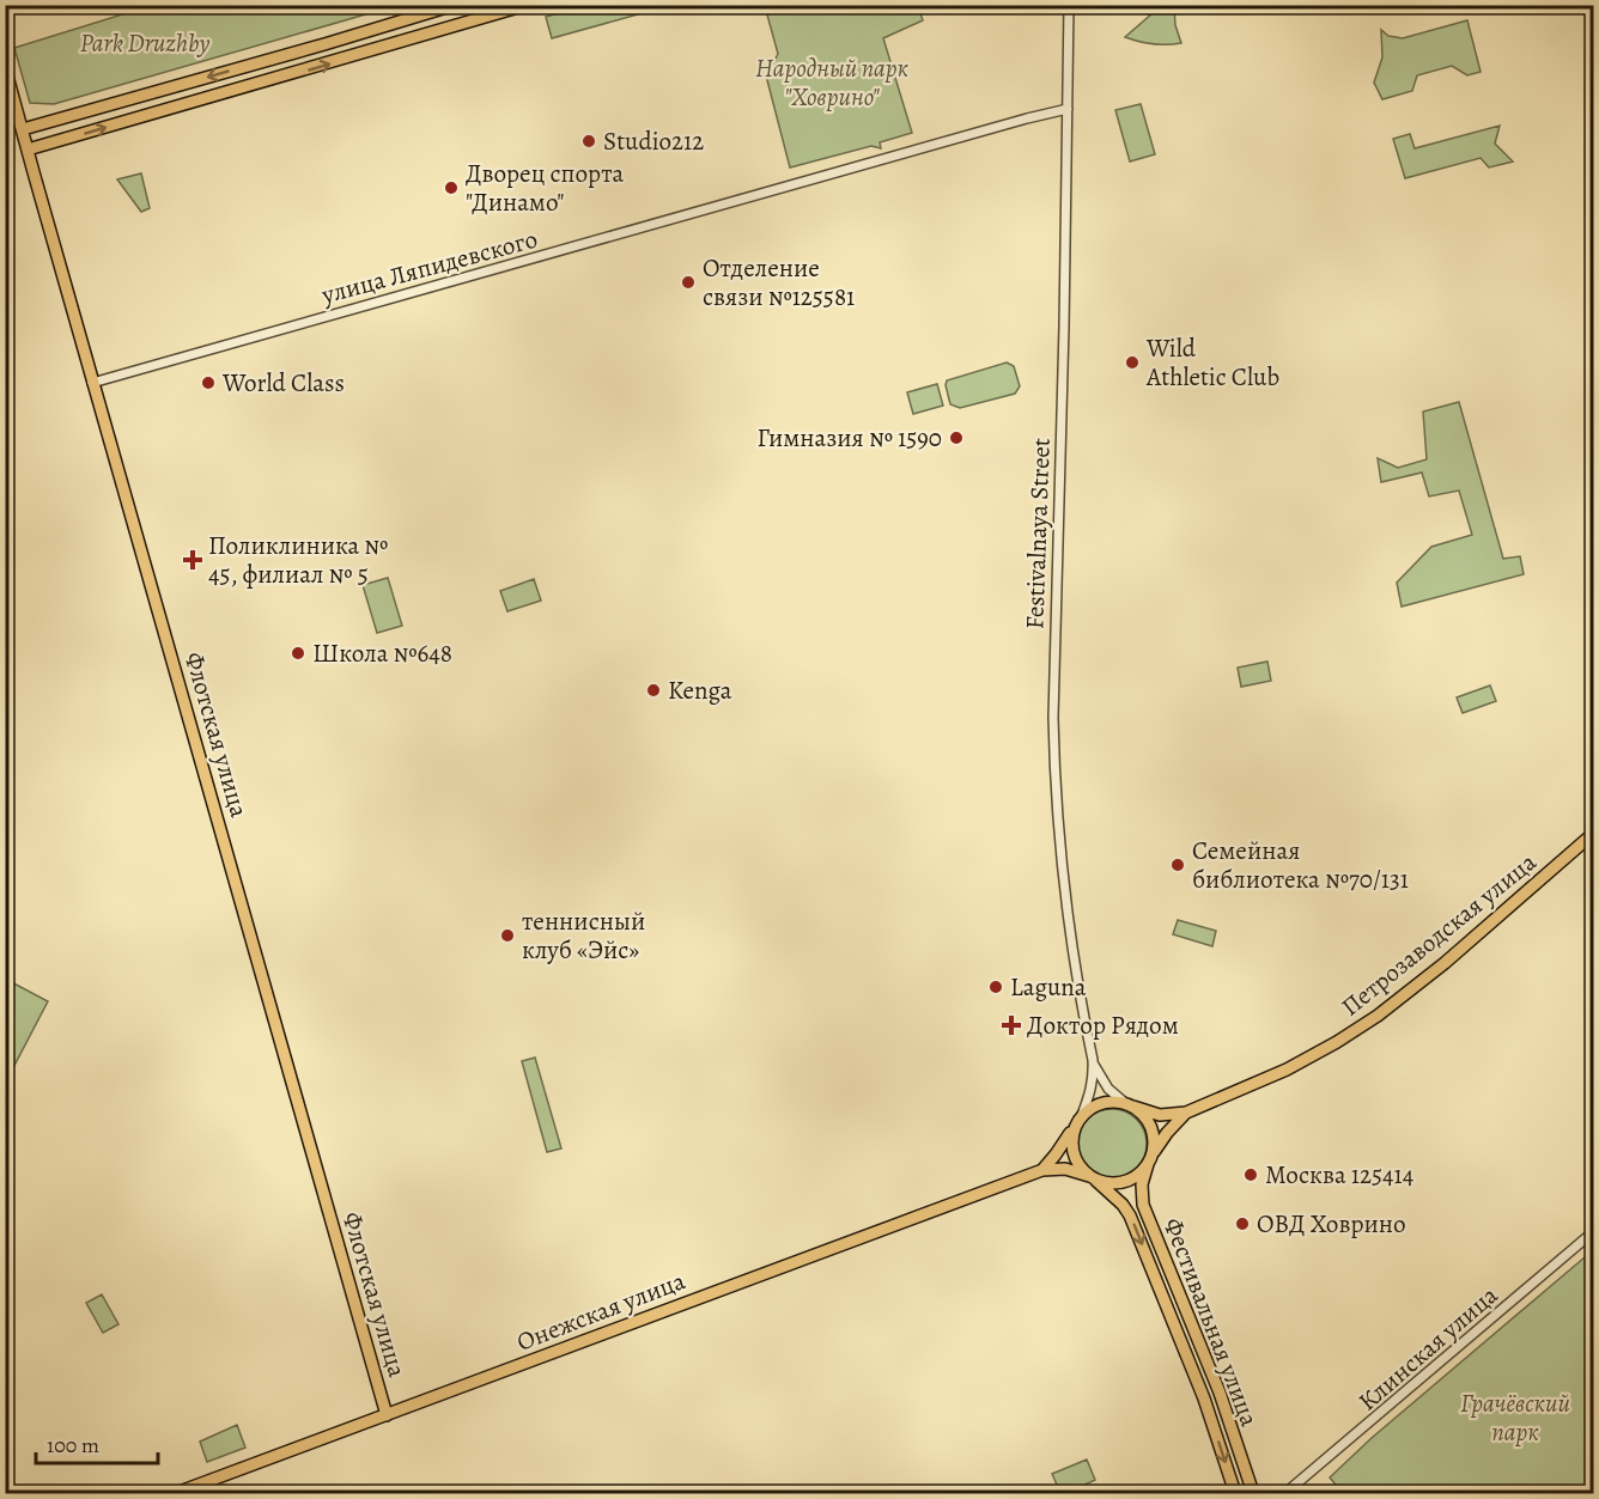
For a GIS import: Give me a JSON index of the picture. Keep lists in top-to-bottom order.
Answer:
{
  "streets": {
    "main road": [
      "Флотская улица",
      "Петрозаводская улица",
      "Онежская улица",
      "Фестивальная улица"
    ],
    "street": ["улица Ляпидевского", "Festivalnaya Street", "Клинская улица"]
  },
  "crossings": [
    ["улица Ляпидевского", "Festivalnaya Street"],
    ["улица Ляпидевского", "Флотская улица"],
    ["Festivalnaya Street", "Петрозаводская улица"],
    ["Festivalnaya Street", "Онежская улица"],
    ["Festivalnaya Street", "Фестивальная улица"],
    ["Флотская улица", "Онежская улица"],
    ["Петрозаводская улица", "Онежская улица"],
    ["Петрозаводская улица", "Фестивальная улица"],
    ["Онежская улица", "Фестивальная улица"]
  ],
  "parks": ["Park Druzhby", "Народный парк \"Ховрино\"", "Грачёвский парк"],
  "places": {
    "other": [
      "Studio212",
      "Дворец спорта \"Динамо\"",
      "Отделение связи №125581",
      "Wild Athletic Club",
      "World Class",
      "Гимназия № 1590",
      "Школа №648",
      "Kenga",
      "Семейная библиотека №70/131",
      "теннисный клуб «Эйс»",
      "Laguna",
      "Москва 125414",
      "ОВД Ховрино"
    ],
    "health": ["Поликлиника № 45, филиал № 5", "Доктор Рядом"]
  },
  "scale_bar": "100 m"
}
